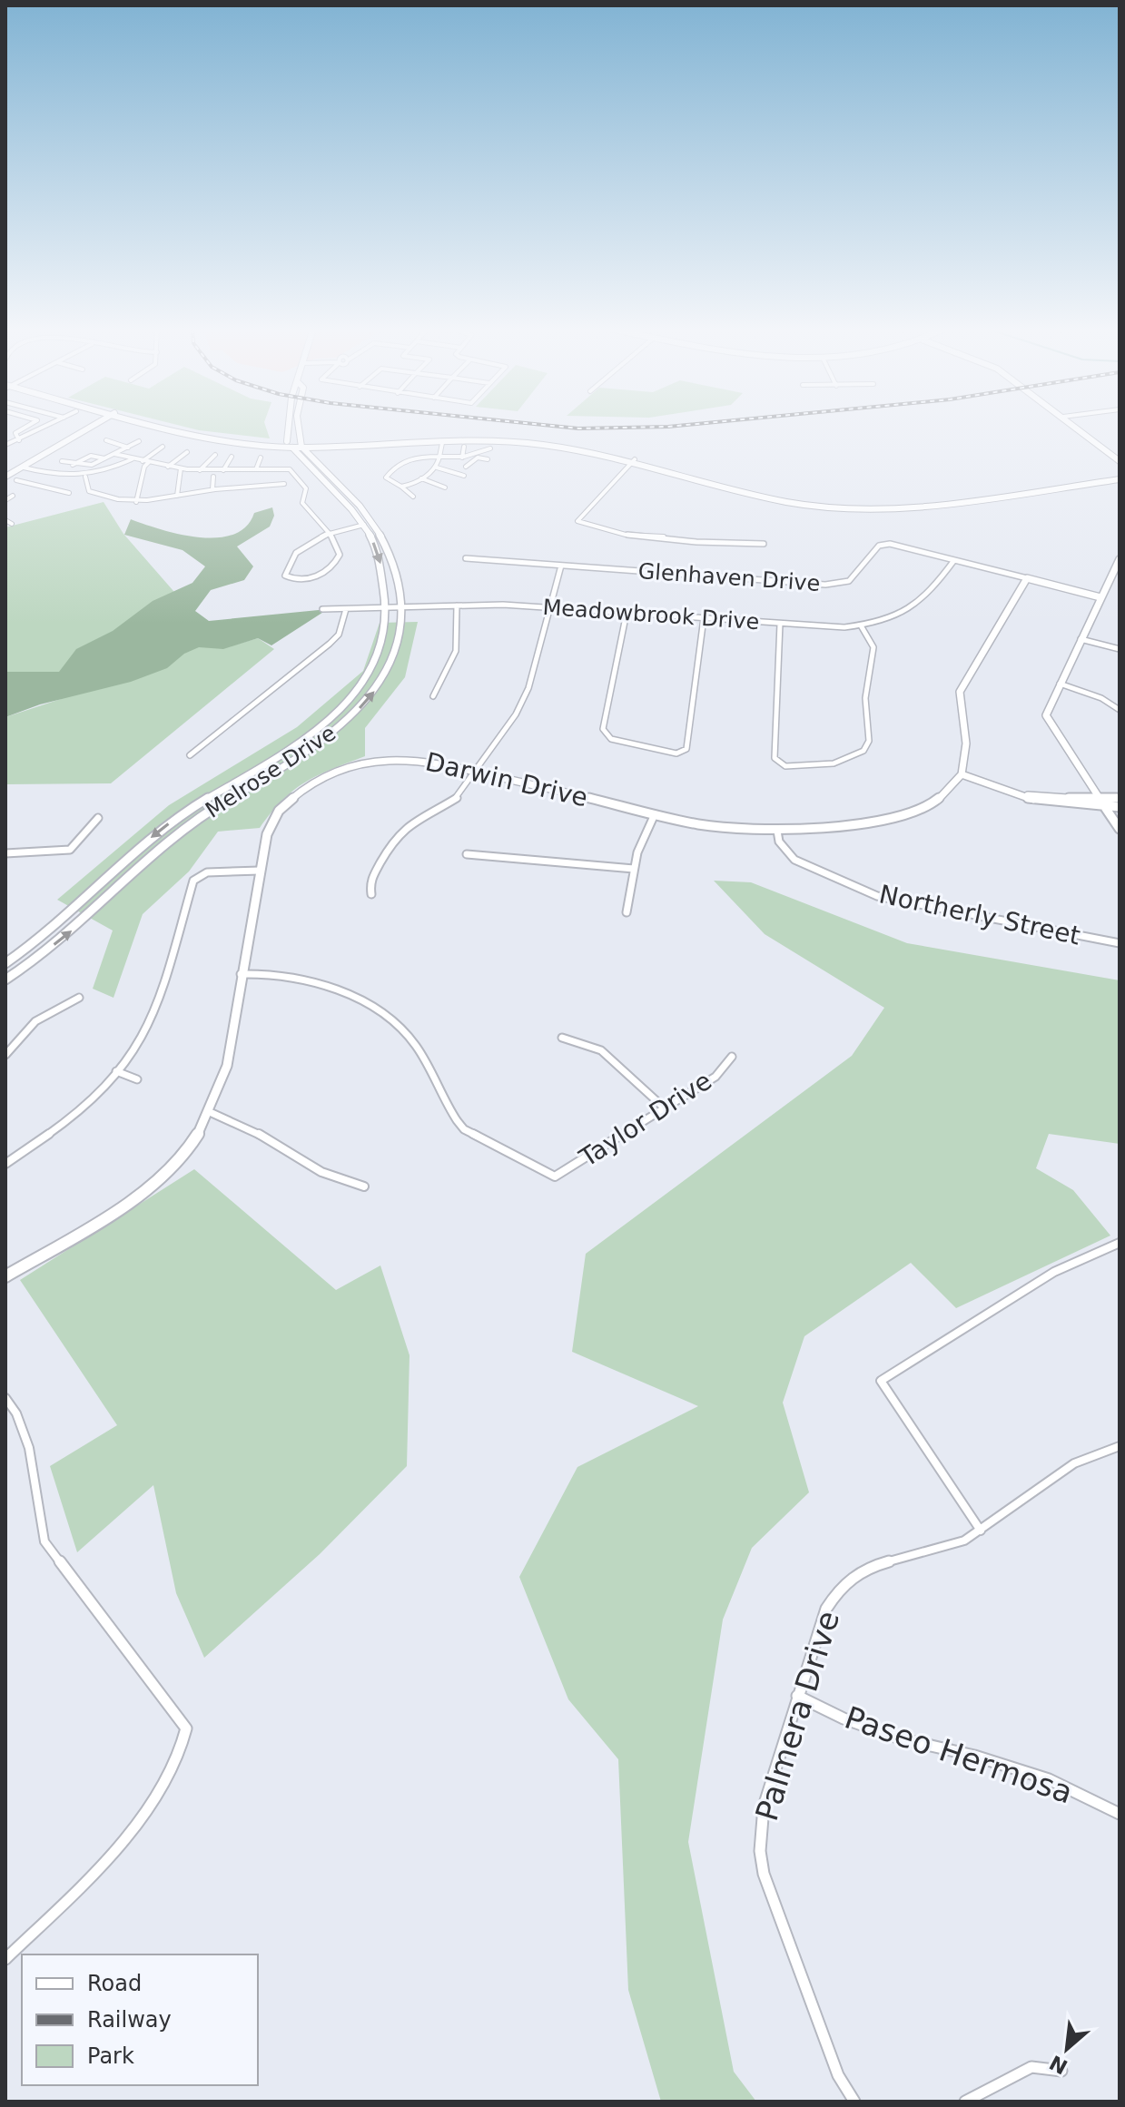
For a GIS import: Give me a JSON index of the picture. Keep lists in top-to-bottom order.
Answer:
{
  "streets": {
    "main road": ["Melrose Drive"],
    "street": [
      "Glenhaven Drive",
      "Meadowbrook Drive",
      "Darwin Drive",
      "Northerly Street",
      "Taylor Drive",
      "Palmera Drive",
      "Paseo Hermosa"
    ]
  },
  "crossings": [
    ["Glenhaven Drive", "Meadowbrook Drive"],
    ["Meadowbrook Drive", "Melrose Drive"],
    ["Darwin Drive", "Northerly Street"],
    ["Darwin Drive", "Taylor Drive"],
    ["Palmera Drive", "Paseo Hermosa"]
  ],
  "legend": ["Road", "Railway", "Park"],
  "north": "bottom left"
}
